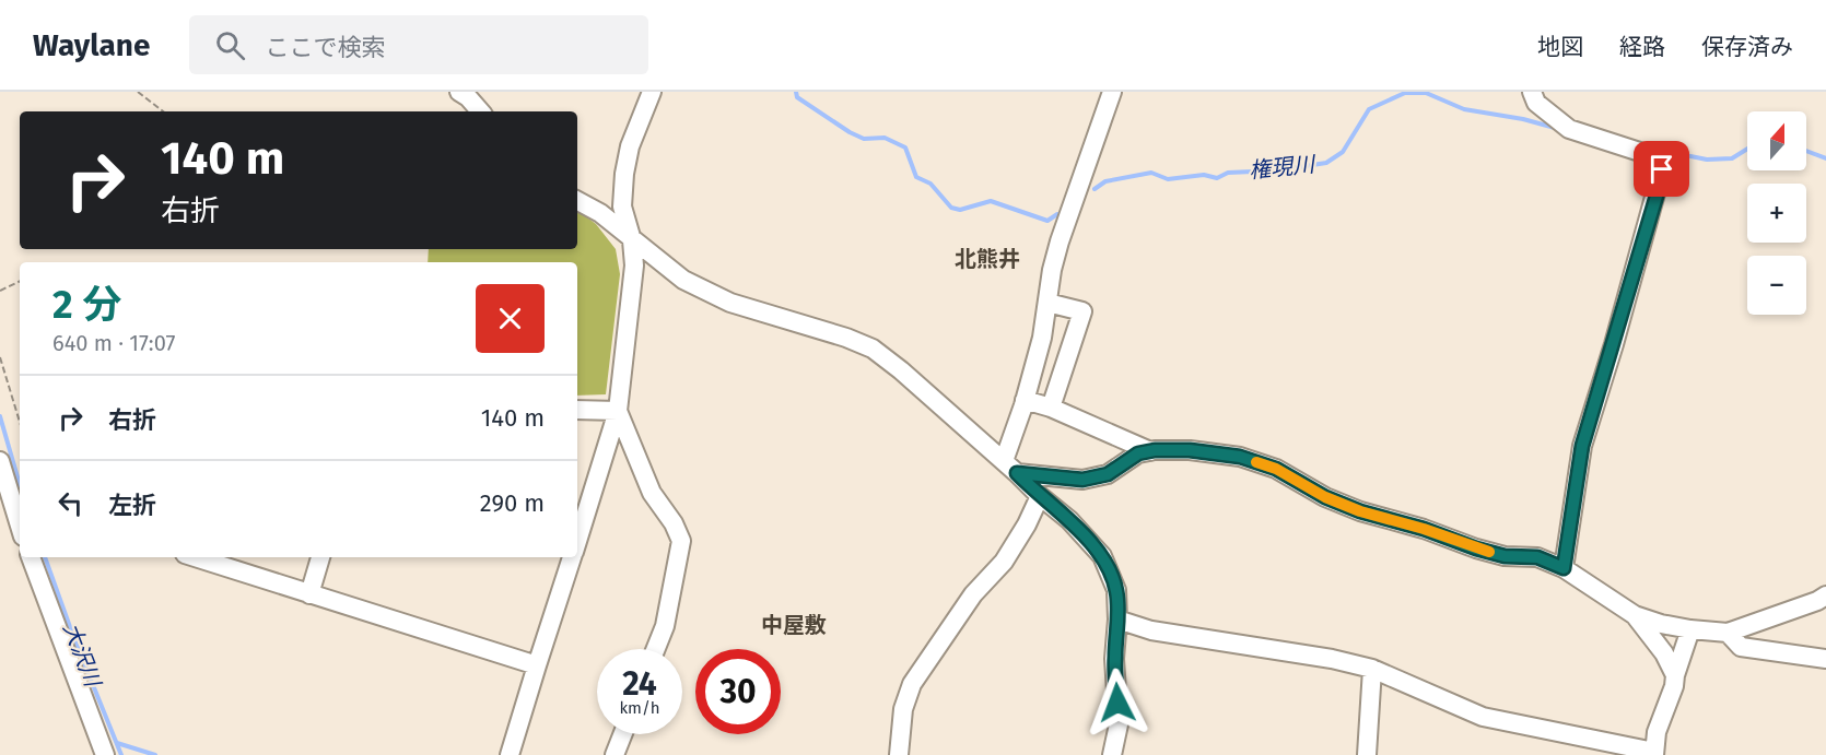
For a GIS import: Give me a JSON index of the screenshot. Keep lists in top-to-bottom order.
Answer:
{
  "districts": ["北熊井", "中屋敷"],
  "water": ["権現川", "大沢川"],
  "north": "top",
  "page": {
    "header": "Waylane",
    "search": "ここで検索",
    "nav": ["地図", "経路", "保存済み"],
    "map_buttons": ["+", "−"],
    "turn": ["140 m", "右折"],
    "heading": ["2 分", "640 m · 17:07"],
    "list": [
      {
        "name": "右折",
        "value": "140 m"
      },
      {
        "name": "左折",
        "value": "290 m"
      }
    ],
    "speed": "24 km/h",
    "limit": "30"
  }
}
